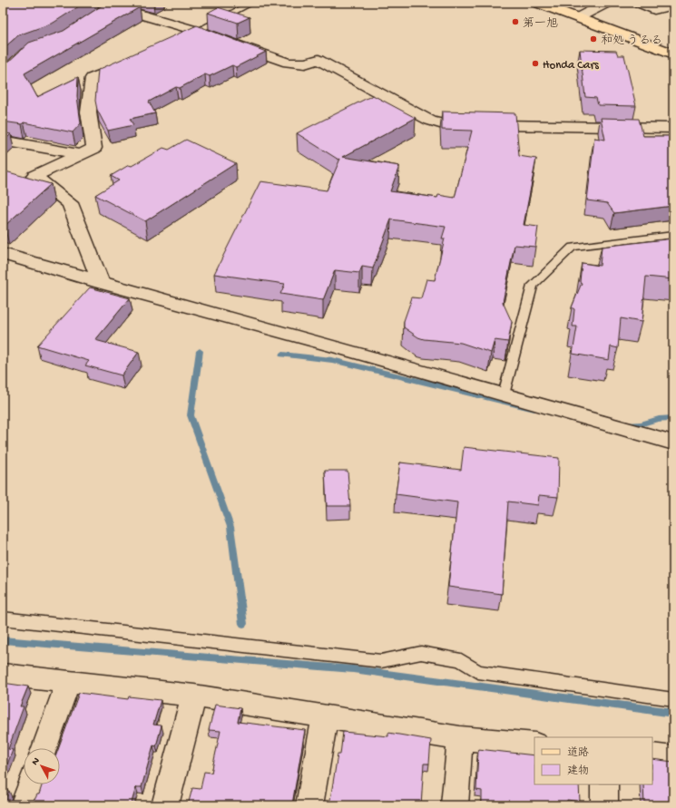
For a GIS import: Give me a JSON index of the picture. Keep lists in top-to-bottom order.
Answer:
{
  "places": ["第一旭", "和処 うるる", "Honda Cars"],
  "legend": ["道路", "建物"],
  "north": "top left"
}
